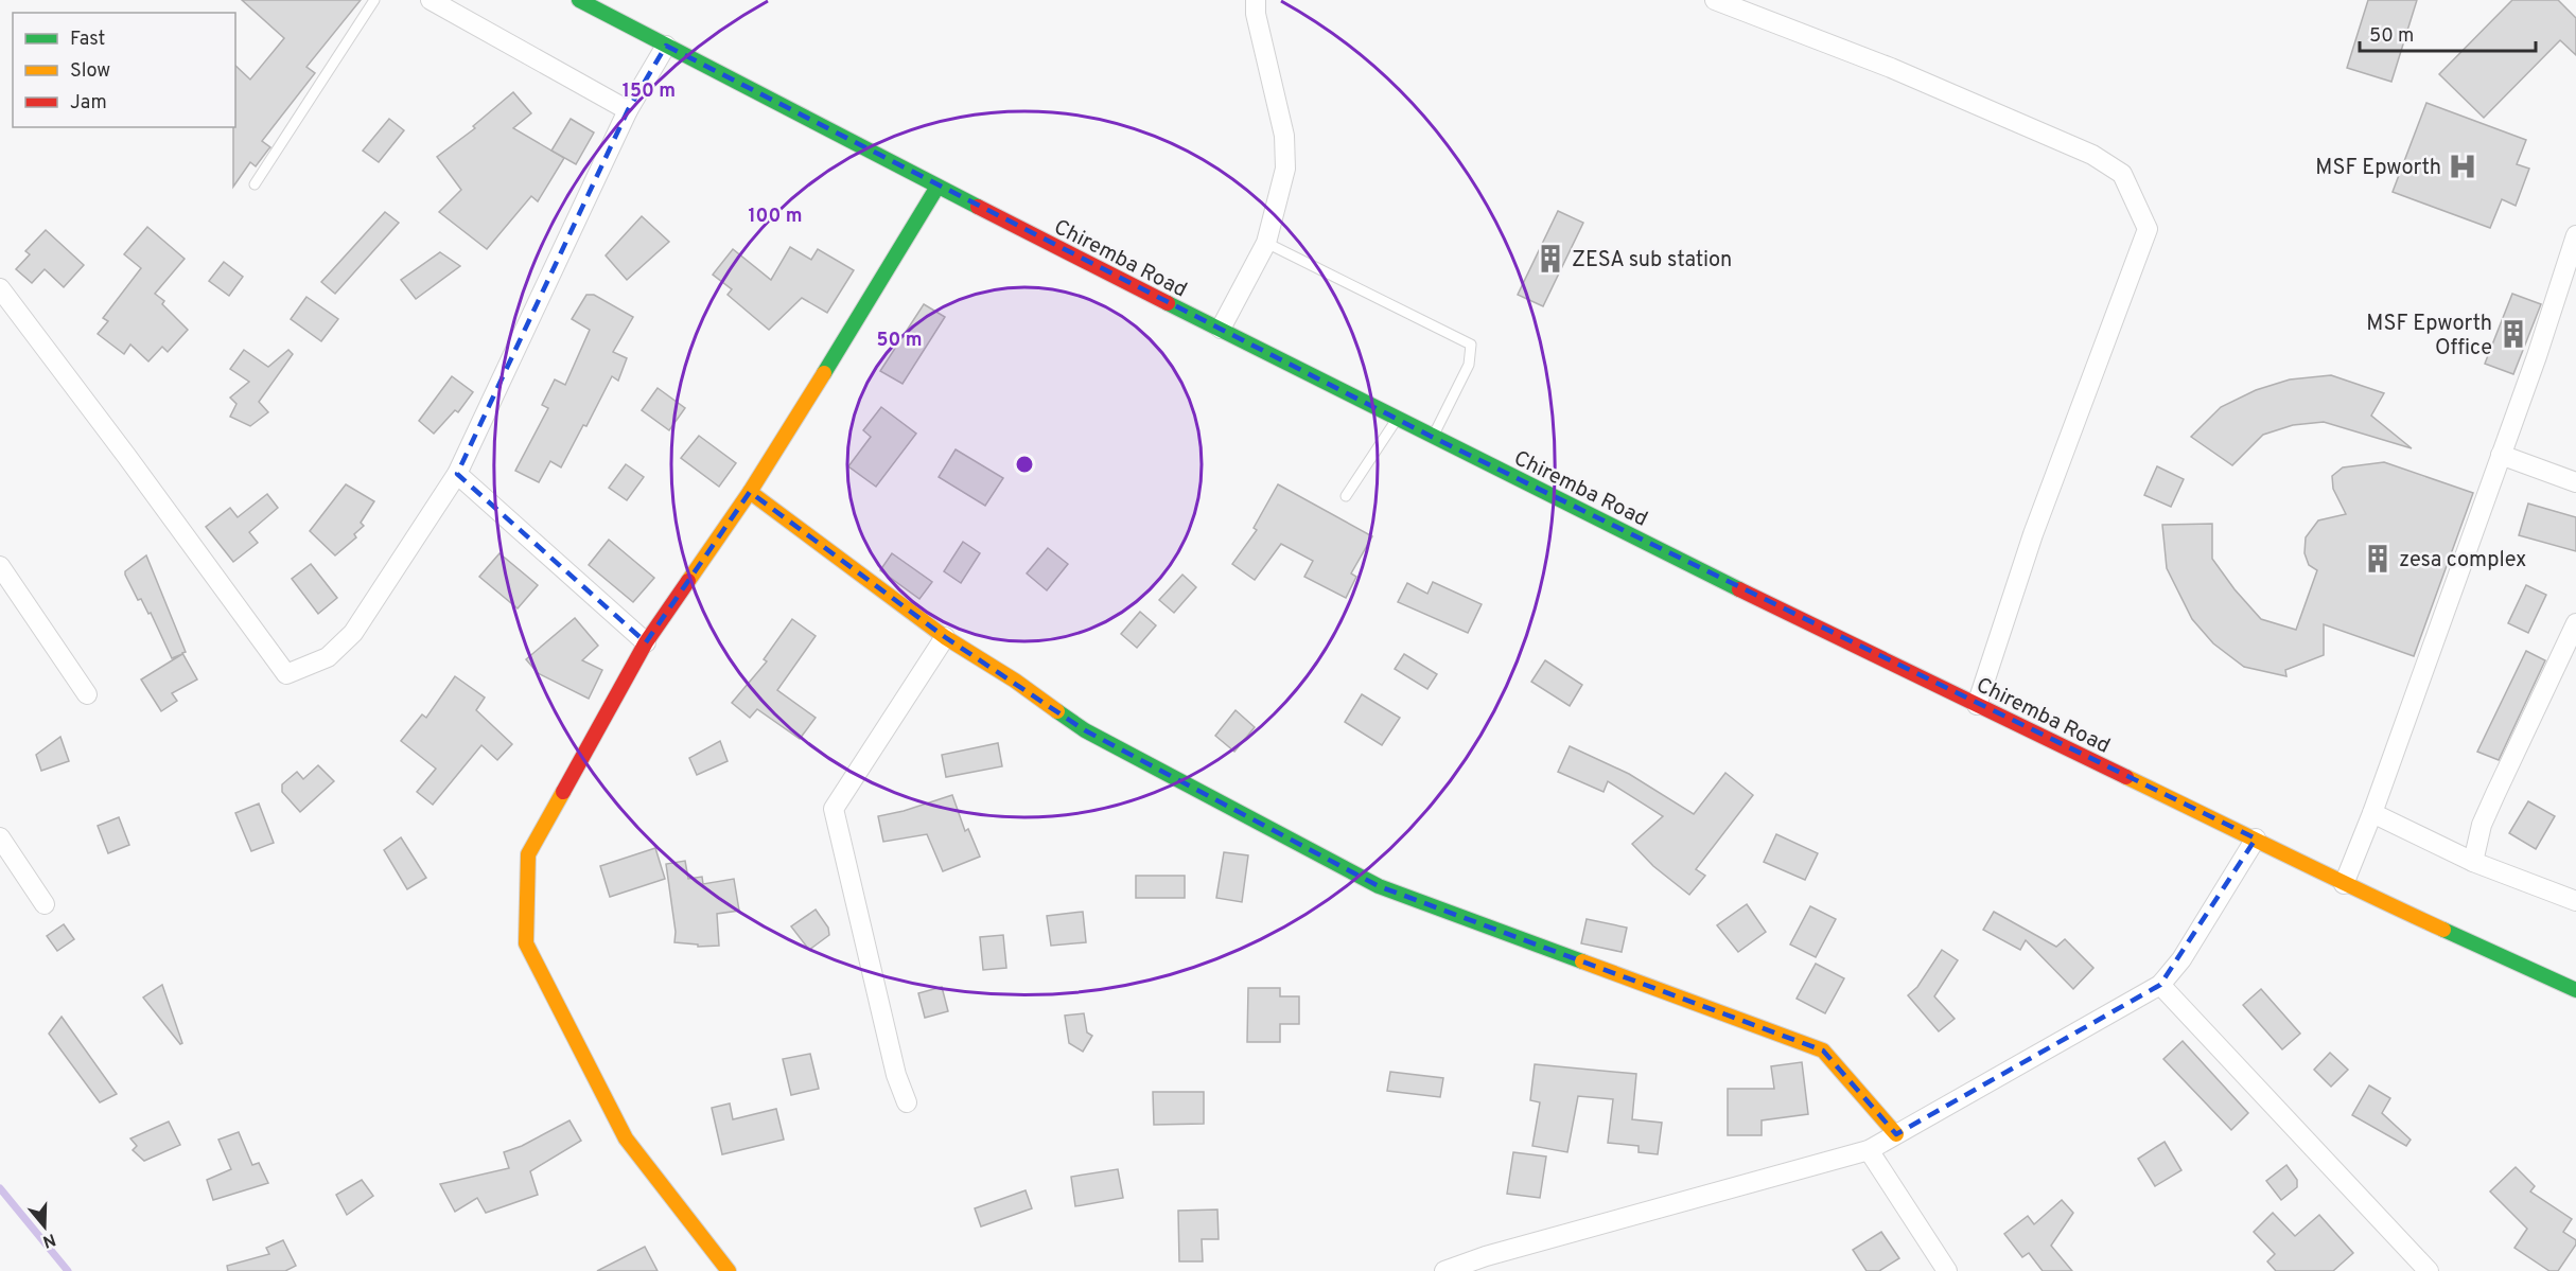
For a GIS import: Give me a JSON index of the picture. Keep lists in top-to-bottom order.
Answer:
{
  "streets": {
    "street": ["Chiremba Road"]
  },
  "places": {
    "hospital": ["MSF Epworth"],
    "building": ["ZESA sub station", "MSF Epworth Office", "zesa complex"]
  },
  "legend": ["Fast", "Slow", "Jam"],
  "scale_bar": "50 m",
  "north": "bottom",
  "rings": ["150 m", "100 m", "50 m"]
}
